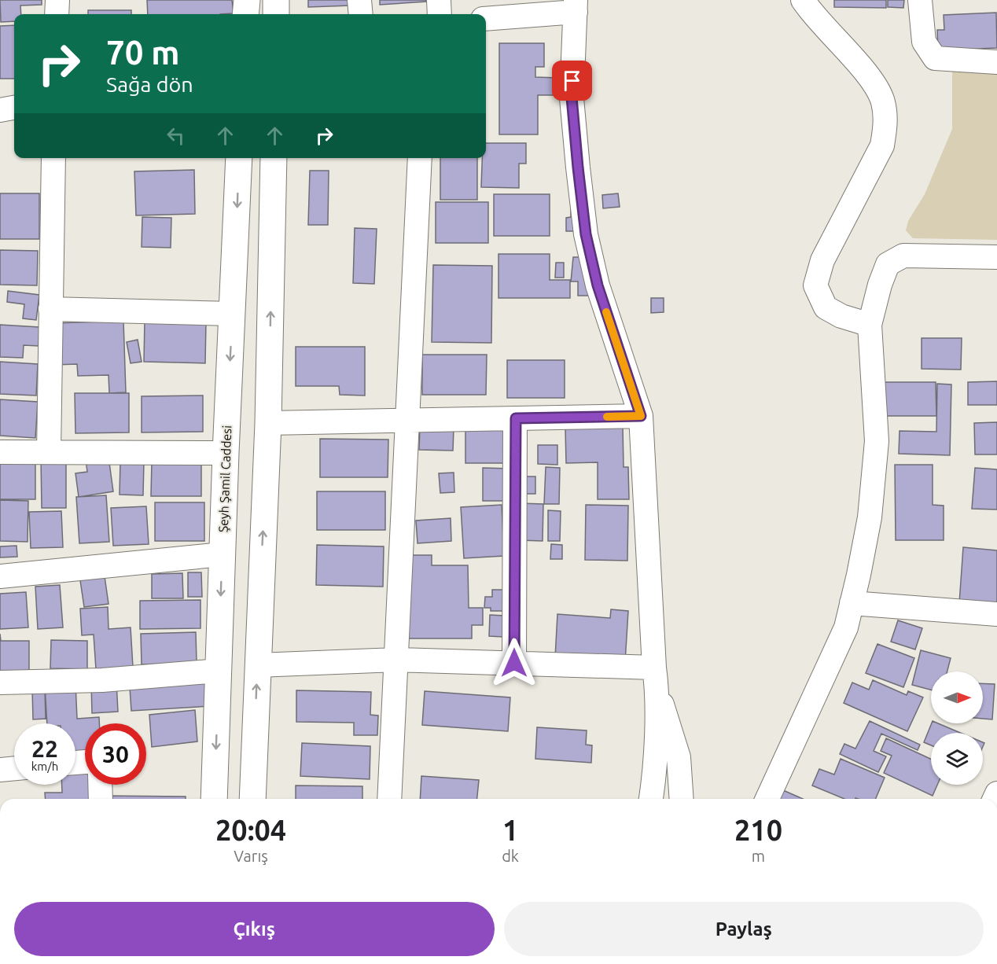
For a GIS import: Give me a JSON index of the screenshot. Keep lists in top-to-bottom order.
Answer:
{
  "streets": {
    "main road": ["Şeyh Şamil Caddesi"]
  },
  "north": "right",
  "page": {
    "turn": ["70 m", "Sağa dön"],
    "speed": "22 km/h",
    "limit": "30",
    "eta": [
      "20:04",
      "Varış",
      "1",
      "dk",
      "210",
      "m"
    ],
    "buttons": ["Çıkış", "Paylaş"]
  }
}
